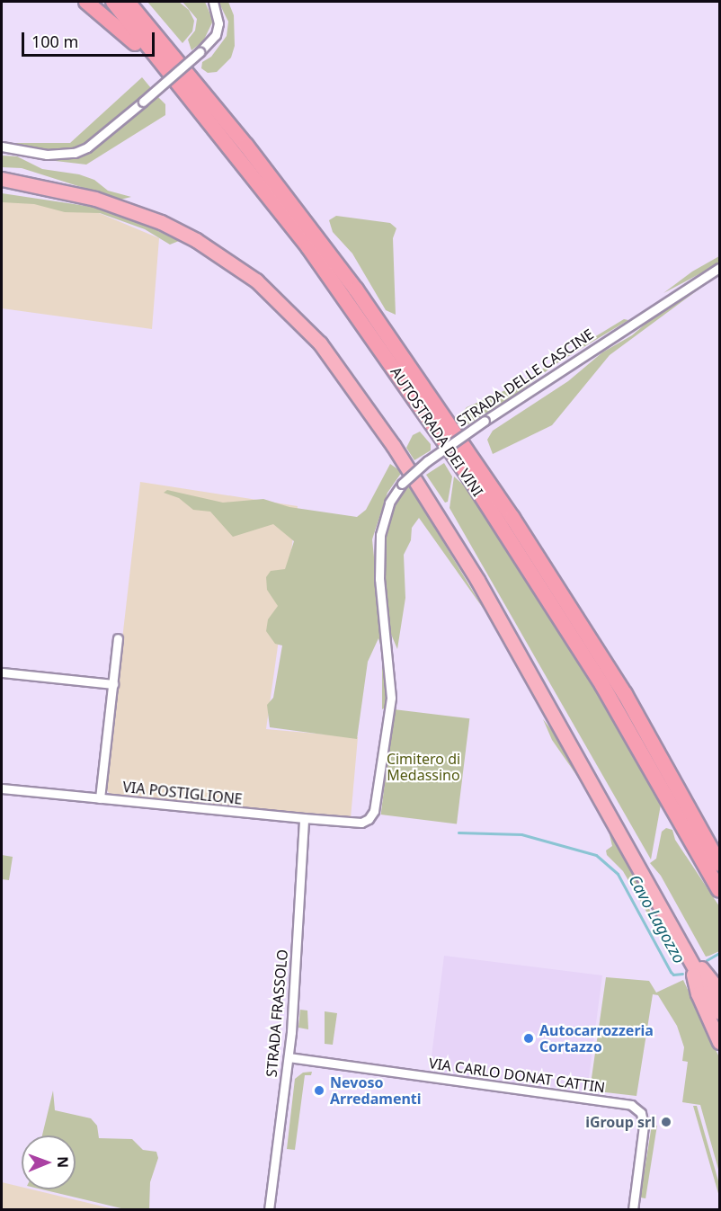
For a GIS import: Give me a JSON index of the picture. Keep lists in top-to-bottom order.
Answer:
{
  "streets": {
    "highway": ["AUTOSTRADA DEI VINI"],
    "street": [
      "STRADA DELLE CASCINE",
      "VIA POSTIGLIONE",
      "STRADA FRASSOLO",
      "VIA CARLO DONAT CATTIN"
    ]
  },
  "crossings": [
    ["STRADA DELLE CASCINE", "VIA POSTIGLIONE"],
    ["VIA POSTIGLIONE", "STRADA FRASSOLO"],
    ["STRADA FRASSOLO", "VIA CARLO DONAT CATTIN"]
  ],
  "water": ["Cavo Lagozzo"],
  "parks": ["Cimitero di Medassino"],
  "places": ["Autocarrozzeria Cortazzo", "Nevoso Arredamenti", "iGroup srl"],
  "scale_bar": "100 m",
  "north": "right"
}
